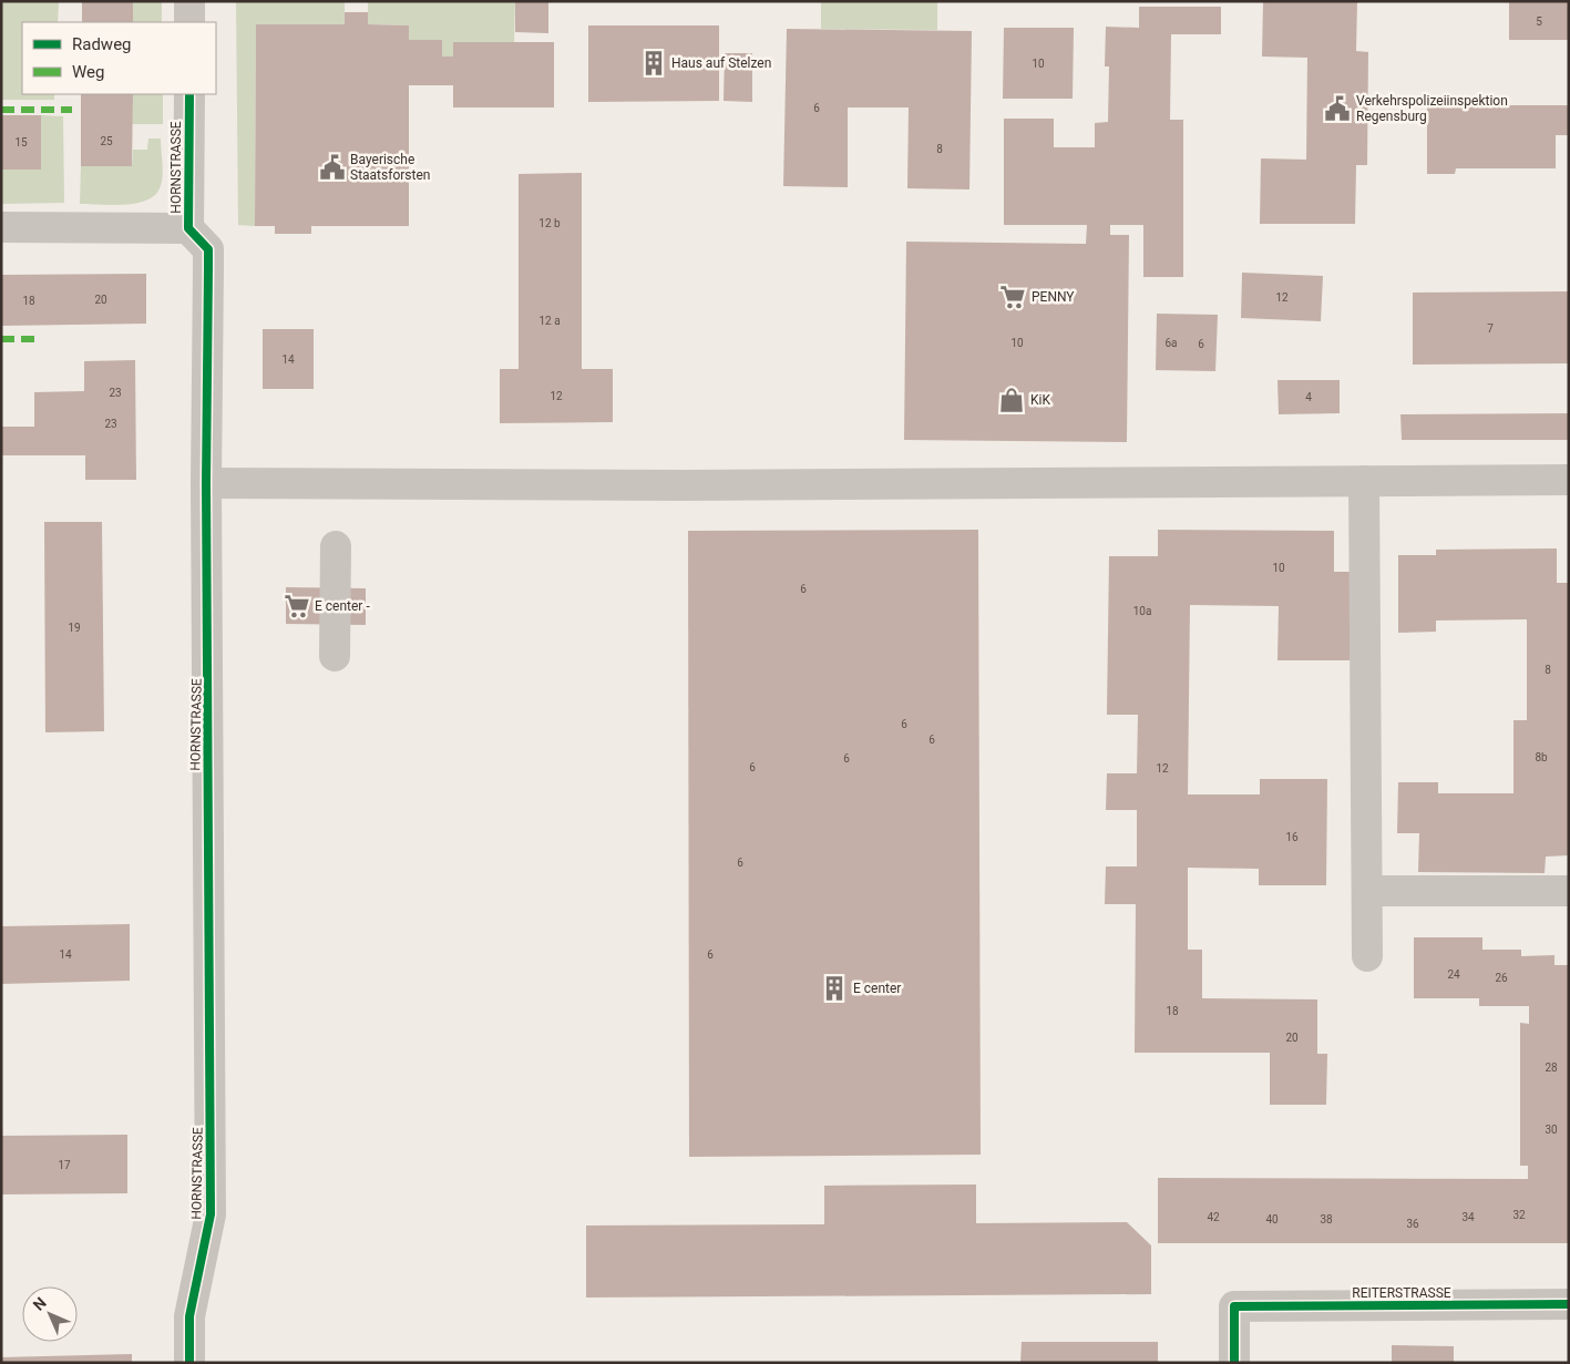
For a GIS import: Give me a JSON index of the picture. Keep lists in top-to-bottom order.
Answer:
{
  "streets": {
    "street": ["HORNSTRASSE", "REITERSTRASSE"]
  },
  "places": {
    "building": ["Haus auf Stelzen", "E center"],
    "public building": ["Verkehrspolizeiinspektion Regensburg", "Bayerische Staatsforsten"],
    "supermarket": ["PENNY", "E center -"],
    "shop": ["KiK"]
  },
  "house_numbers": [
    "5",
    "10",
    "6",
    "25",
    "15",
    "8",
    "12 b",
    "12",
    "20",
    "18",
    "12 a",
    "7",
    "10",
    "6a",
    "6",
    "14",
    "23",
    "12",
    "4",
    "23",
    "10",
    "6",
    "10a",
    "19",
    "8",
    "6",
    "6",
    "8b",
    "6",
    "6",
    "12",
    "16",
    "6",
    "14",
    "6",
    "24",
    "26",
    "18",
    "20",
    "28",
    "30",
    "17",
    "32",
    "42",
    "34",
    "40",
    "38",
    "36"
  ],
  "legend": ["Radweg", "Weg"],
  "north": "top left"
}
